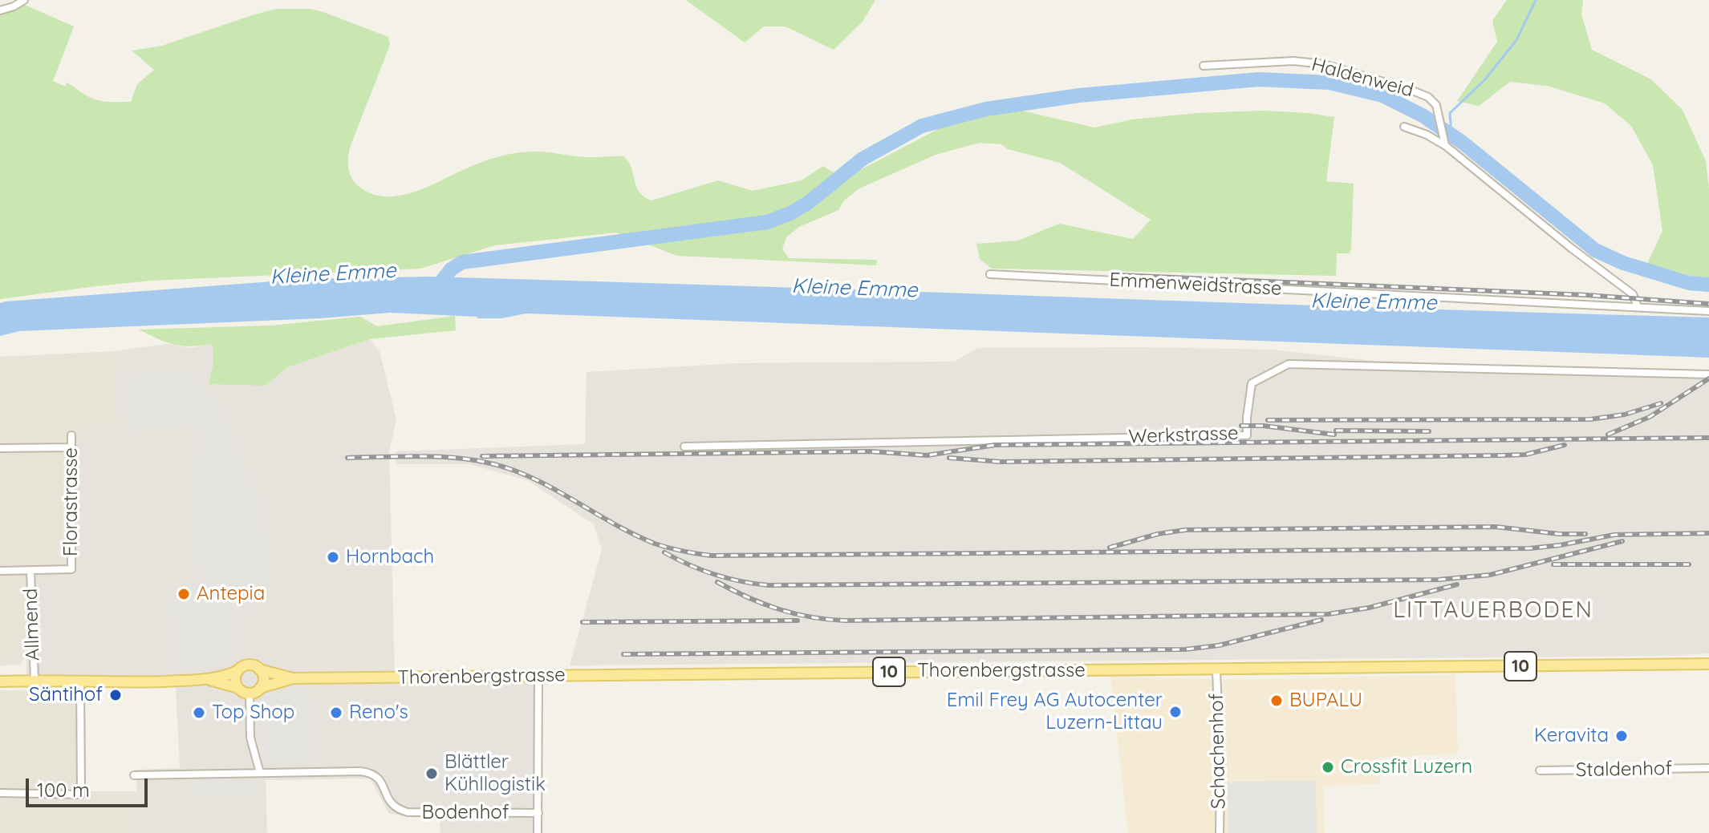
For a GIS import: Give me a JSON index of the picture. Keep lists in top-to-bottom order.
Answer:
{
  "streets": {
    "main road": ["10", "Thorenbergstrasse"],
    "street": [
      "Haldenweid",
      "Emmenweidstrasse",
      "Werkstrasse",
      "Florastrasse",
      "Allmend",
      "Schachenhof",
      "Staldenhof",
      "Bodenhof"
    ]
  },
  "crossings": [
    ["Haldenweid", "Emmenweidstrasse"],
    ["Florastrasse", "Allmend"],
    ["Allmend", "10"],
    ["10", "Thorenbergstrasse"],
    ["Thorenbergstrasse", "Schachenhof"],
    ["Thorenbergstrasse", "Bodenhof"]
  ],
  "districts": ["LITTAUERBODEN"],
  "water": ["Kleine Emme"],
  "places": [
    "Hornbach",
    "Antepia",
    "Säntihof",
    "BUPALU",
    "Emil Frey AG Autocenter Luzern-Littau",
    "Top Shop",
    "Reno's",
    "Keravita",
    "Crossfit Luzern",
    "Blättler Kühllogistik"
  ],
  "scale_bar": "100 m"
}
